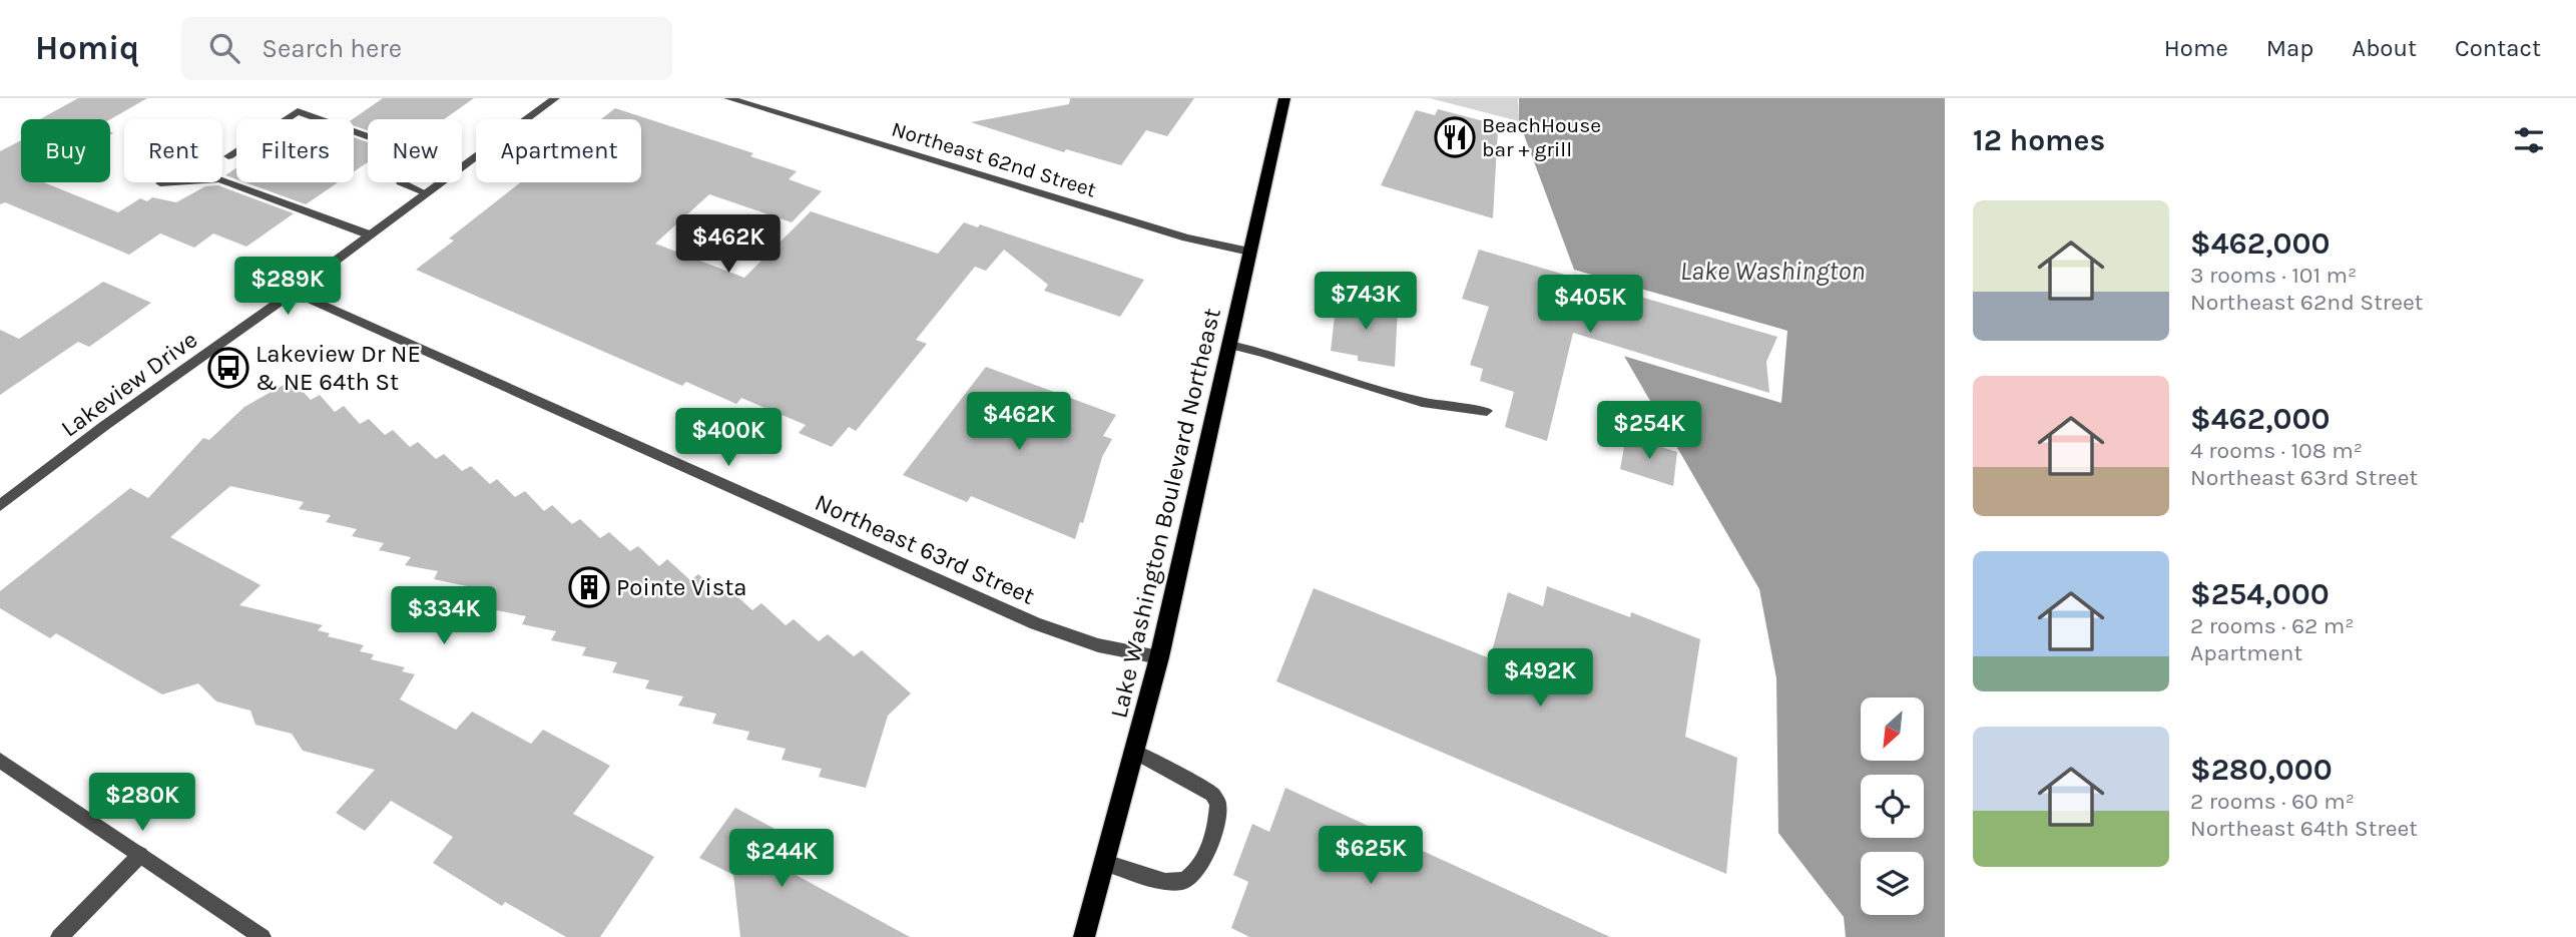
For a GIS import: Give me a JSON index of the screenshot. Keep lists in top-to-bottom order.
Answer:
{
  "streets": {
    "main road": ["Lake Washington Boulevard Northeast"],
    "street": ["Northeast 62nd Street", "Lakeview Drive", "Northeast 63rd Street"]
  },
  "crossings": [
    ["Northeast 62nd Street", "Lake Washington Boulevard Northeast"],
    ["Lakeview Drive", "Northeast 63rd Street"],
    ["Lake Washington Boulevard Northeast", "Northeast 63rd Street"]
  ],
  "water": ["Lake Washington"],
  "places": {
    "restaurant": ["BeachHouse bar + grill"],
    "bus stop": ["Lakeview Dr NE & NE 64th St"],
    "building": ["Pointe Vista"]
  },
  "north": "bottom left",
  "page": {
    "header": "Homiq",
    "search": "Search here",
    "nav": [
      "Home",
      "Map",
      "About",
      "Contact"
    ],
    "heading": "12 homes",
    "chip": [
      "Buy",
      "Rent",
      "Filters",
      "New",
      "Apartment"
    ],
    "list": [
      {
        "name": "$462,000",
        "note": "3 rooms · 101 m² · Northeast 62nd Street"
      },
      {
        "name": "$462,000",
        "note": "4 rooms · 108 m² · Northeast 63rd Street"
      },
      {
        "name": "$254,000",
        "note": "2 rooms · 62 m² · Apartment"
      },
      {
        "name": "$280,000",
        "note": "2 rooms · 60 m² · Northeast 64th Street"
      }
    ],
    "price": [
      "$462K",
      "$289K",
      "$743K",
      "$405K",
      "$462K",
      "$254K",
      "$400K",
      "$334K",
      "$492K",
      "$280K",
      "$625K",
      "$244K"
    ]
  }
}
